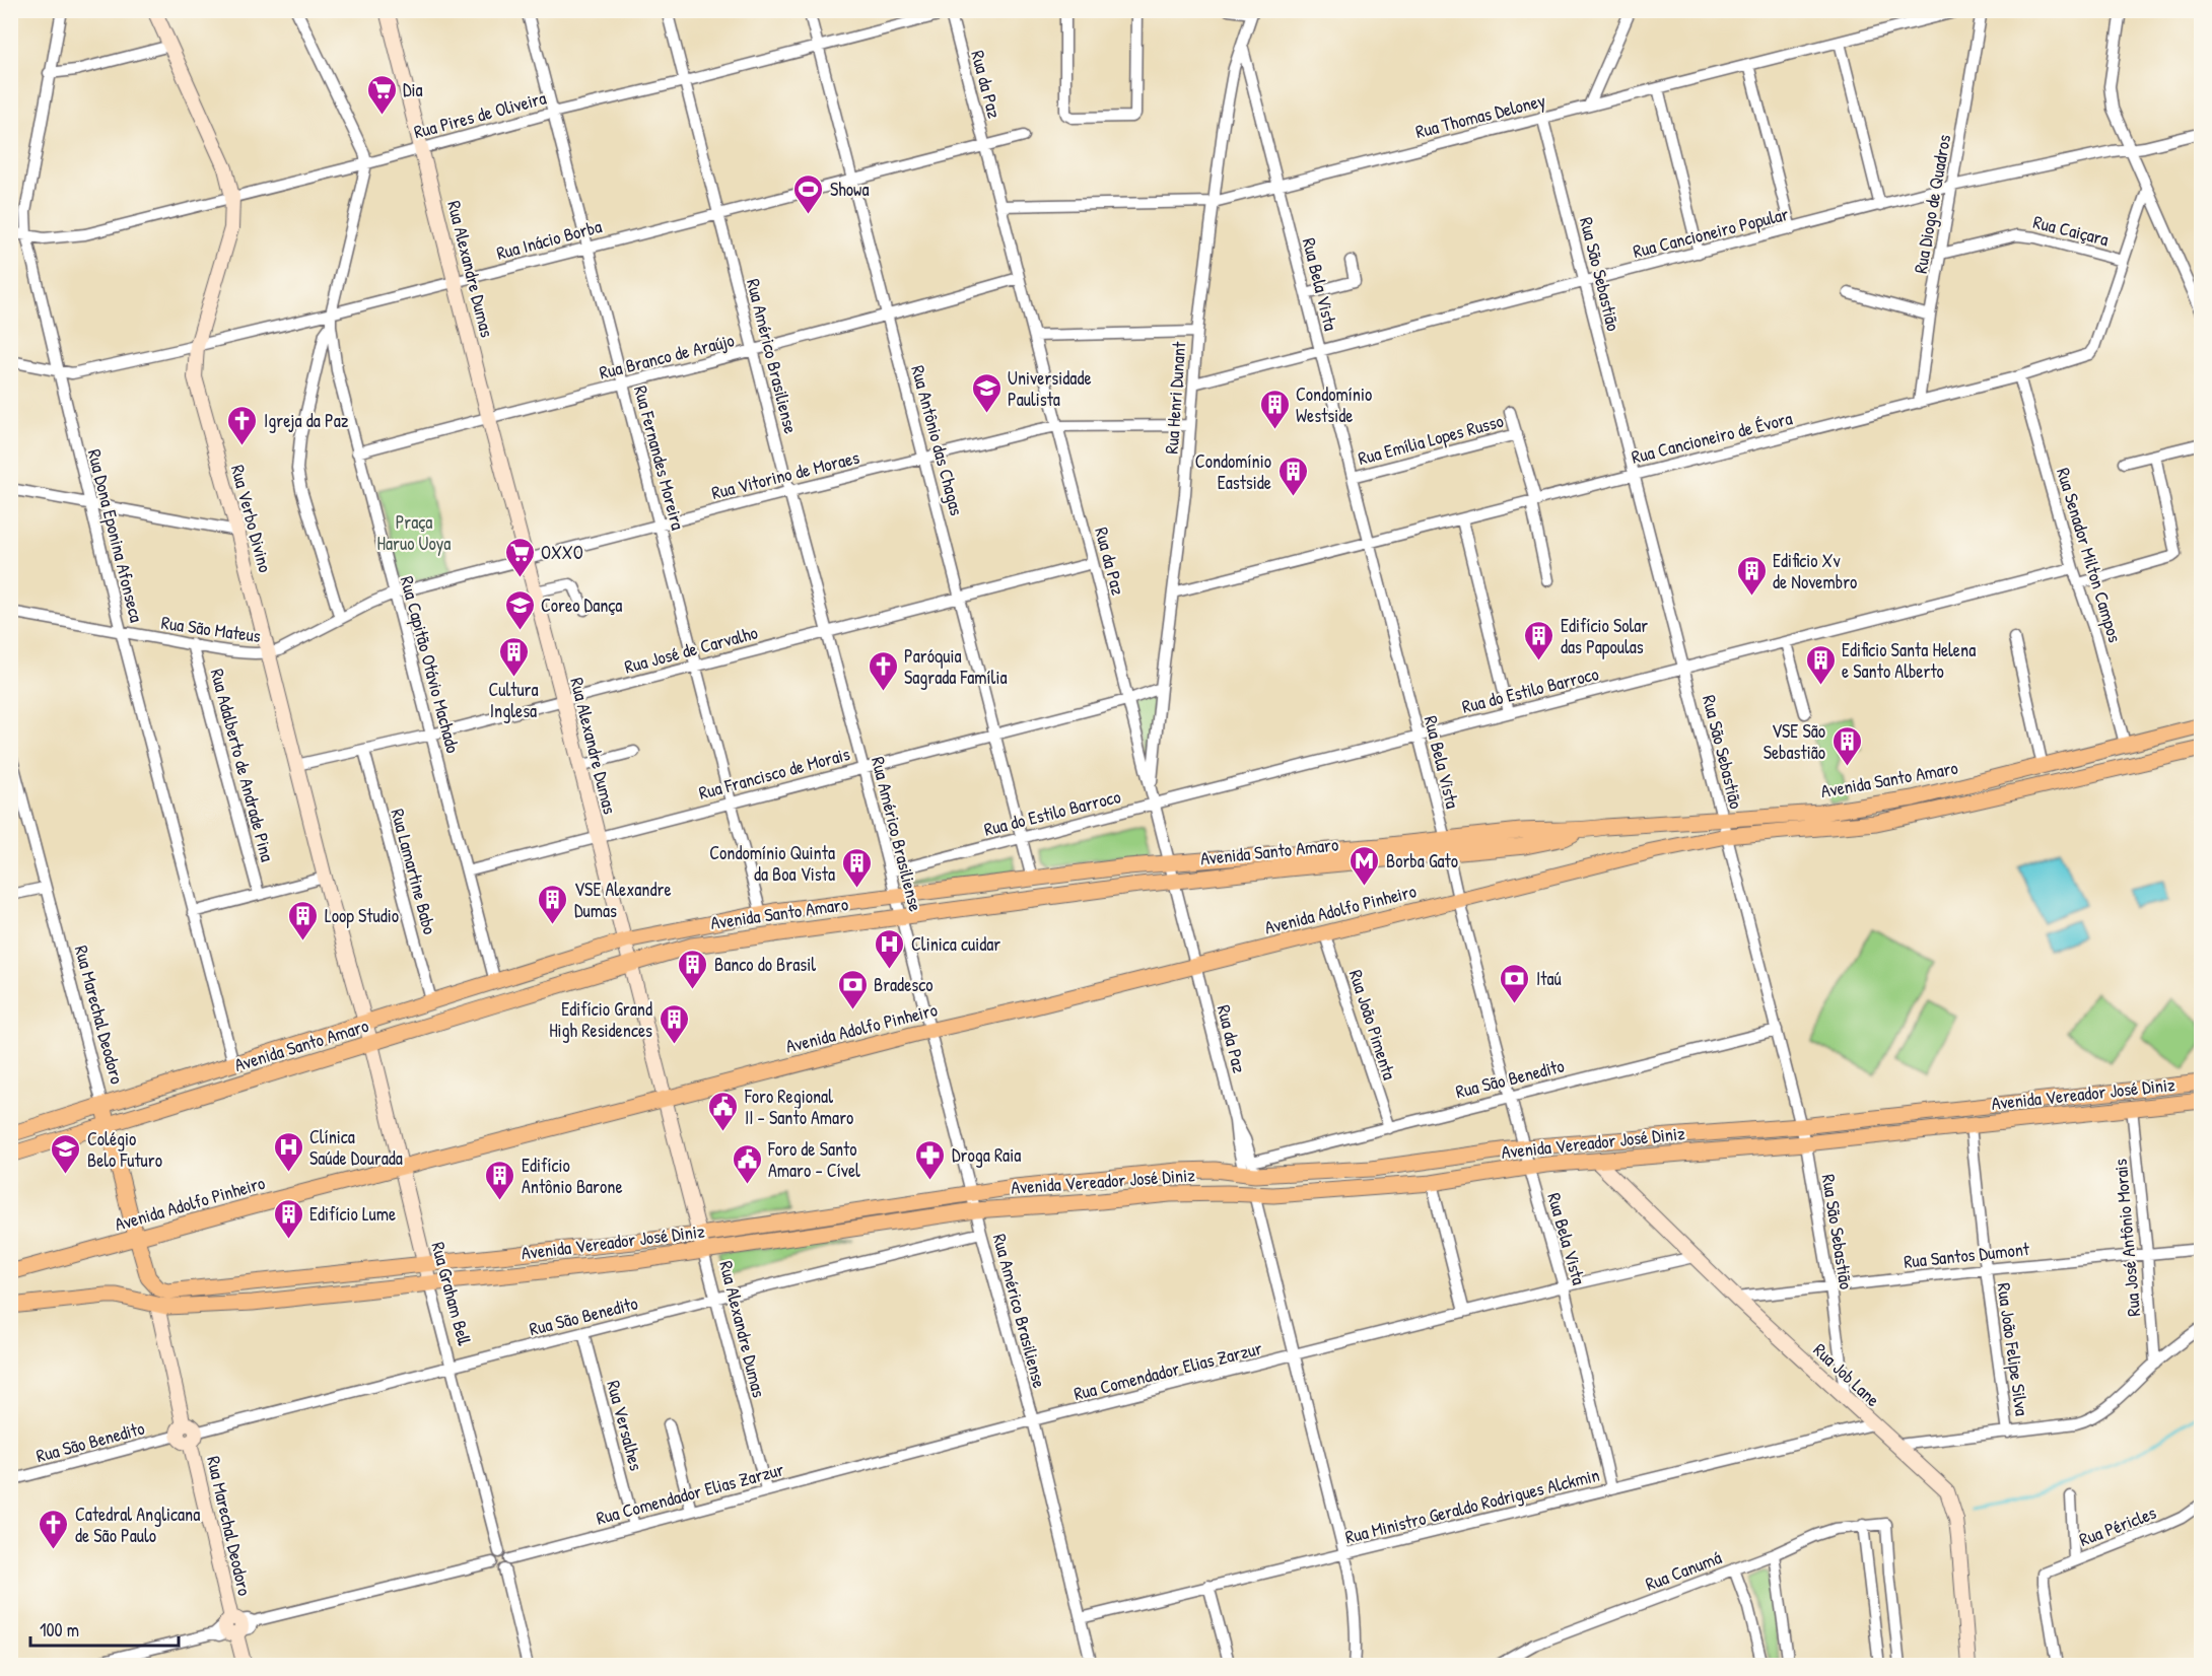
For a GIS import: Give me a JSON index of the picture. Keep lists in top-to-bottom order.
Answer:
{
  "streets": {
    "main road": [
      "Avenida Santo Amaro",
      "Avenida Adolfo Pinheiro",
      "Rua Marechal Deodoro",
      "Avenida Vereador José Diniz"
    ],
    "street": [
      "Rua da Paz",
      "Rua Pires de Oliveira",
      "Rua Thomas Deloney",
      "Rua Diogo de Quadros",
      "Rua Caiçara",
      "Rua Cancioneiro Popular",
      "Rua Inácio Borba",
      "Rua Alexandre Dumas",
      "Rua São Sebastião",
      "Rua Bela Vista",
      "Rua Branco de Araújo",
      "Rua Américo Brasiliense",
      "Rua Henri Dunant",
      "Rua Cancioneiro de Évora",
      "Rua Emília Lopes Russo",
      "Rua Antônio das Chagas",
      "Rua Fernandes Moreira",
      "Rua Vitorino de Moraes",
      "Rua Verbo Divino",
      "Rua Dona Eponina Afonseca",
      "Rua Senador Milton Campos",
      "Rua São Mateus",
      "Rua José de Carvalho",
      "Rua Capitão Otávio Machado",
      "Rua do Estilo Barroco",
      "Rua Adalberto de Andrade Pina",
      "Rua Francisco de Morais",
      "Rua Lamartine Babo",
      "Rua João Pimenta",
      "Rua São Benedito",
      "Rua José Antônio Morais",
      "Rua Santos Dumont",
      "Rua Graham Bell",
      "Rua João Felipe Silva",
      "Rua Comendador Elias Zarzur",
      "Rua Job Lane",
      "Rua Versalhes",
      "Rua Ministro Geraldo Rodrigues Alckmin",
      "Rua Péricles",
      "Rua Canumá"
    ]
  },
  "crossings": [
    ["Rua da Paz", "Rua Pires de Oliveira"],
    ["Rua da Paz", "Rua Thomas Deloney"],
    ["Rua da Paz", "Rua Inácio Borba"],
    ["Rua da Paz", "Rua Branco de Araújo"],
    ["Rua da Paz", "Rua Henri Dunant"],
    ["Rua da Paz", "Rua Vitorino de Moraes"],
    ["Rua da Paz", "Rua José de Carvalho"],
    ["Rua da Paz", "Rua do Estilo Barroco"],
    ["Rua da Paz", "Rua Francisco de Morais"],
    ["Rua da Paz", "Avenida Santo Amaro"],
    ["Rua da Paz", "Avenida Adolfo Pinheiro"],
    ["Rua da Paz", "Rua São Benedito"],
    ["Rua da Paz", "Avenida Vereador José Diniz"],
    ["Rua Pires de Oliveira", "Rua Alexandre Dumas"],
    ["Rua Pires de Oliveira", "Rua Américo Brasiliense"],
    ["Rua Pires de Oliveira", "Rua Antônio das Chagas"],
    ["Rua Pires de Oliveira", "Rua Fernandes Moreira"],
    ["Rua Pires de Oliveira", "Rua Verbo Divino"],
    ["Rua Pires de Oliveira", "Rua Dona Eponina Afonseca"],
    ["Rua Pires de Oliveira", "Rua Capitão Otávio Machado"],
    ["Rua Thomas Deloney", "Rua São Sebastião"],
    ["Rua Thomas Deloney", "Rua Bela Vista"],
    ["Rua Thomas Deloney", "Rua Henri Dunant"],
    ["Rua Diogo de Quadros", "Rua Caiçara"],
    ["Rua Diogo de Quadros", "Rua Cancioneiro Popular"],
    ["Rua Diogo de Quadros", "Rua Cancioneiro de Évora"],
    ["Rua Caiçara", "Rua Cancioneiro de Évora"],
    ["Rua Cancioneiro Popular", "Rua São Sebastião"],
    ["Rua Cancioneiro Popular", "Rua Bela Vista"],
    ["Rua Cancioneiro Popular", "Rua Henri Dunant"],
    ["Rua Inácio Borba", "Rua Alexandre Dumas"],
    ["Rua Inácio Borba", "Rua Américo Brasiliense"],
    ["Rua Inácio Borba", "Rua Antônio das Chagas"],
    ["Rua Inácio Borba", "Rua Fernandes Moreira"],
    ["Rua Inácio Borba", "Rua Verbo Divino"],
    ["Rua Inácio Borba", "Rua Dona Eponina Afonseca"],
    ["Rua Inácio Borba", "Rua Capitão Otávio Machado"],
    ["Rua Alexandre Dumas", "Rua Branco de Araújo"],
    ["Rua Alexandre Dumas", "Rua Vitorino de Moraes"],
    ["Rua Alexandre Dumas", "Rua José de Carvalho"],
    ["Rua Alexandre Dumas", "Rua Francisco de Morais"],
    ["Rua Alexandre Dumas", "Avenida Santo Amaro"],
    ["Rua Alexandre Dumas", "Avenida Adolfo Pinheiro"],
    ["Rua Alexandre Dumas", "Rua São Benedito"],
    ["Rua Alexandre Dumas", "Avenida Vereador José Diniz"],
    ["Rua Alexandre Dumas", "Rua Comendador Elias Zarzur"],
    ["Rua São Sebastião", "Rua Cancioneiro de Évora"],
    ["Rua São Sebastião", "Rua do Estilo Barroco"],
    ["Rua São Sebastião", "Avenida Santo Amaro"],
    ["Rua São Sebastião", "Avenida Adolfo Pinheiro"],
    ["Rua São Sebastião", "Rua São Benedito"],
    ["Rua São Sebastião", "Avenida Vereador José Diniz"],
    ["Rua São Sebastião", "Rua Santos Dumont"],
    ["Rua São Sebastião", "Rua Job Lane"],
    ["Rua Bela Vista", "Rua Henri Dunant"],
    ["Rua Bela Vista", "Rua Cancioneiro de Évora"],
    ["Rua Bela Vista", "Rua Emília Lopes Russo"],
    ["Rua Bela Vista", "Rua do Estilo Barroco"],
    ["Rua Bela Vista", "Avenida Santo Amaro"],
    ["Rua Bela Vista", "Avenida Adolfo Pinheiro"],
    ["Rua Bela Vista", "Rua São Benedito"],
    ["Rua Bela Vista", "Avenida Vereador José Diniz"],
    ["Rua Bela Vista", "Rua Comendador Elias Zarzur"],
    ["Rua Bela Vista", "Rua Ministro Geraldo Rodrigues Alckmin"],
    ["Rua Branco de Araújo", "Rua Américo Brasiliense"],
    ["Rua Branco de Araújo", "Rua Antônio das Chagas"],
    ["Rua Branco de Araújo", "Rua Fernandes Moreira"],
    ["Rua Branco de Araújo", "Rua Capitão Otávio Machado"],
    ["Rua Américo Brasiliense", "Rua Vitorino de Moraes"],
    ["Rua Américo Brasiliense", "Rua José de Carvalho"],
    ["Rua Américo Brasiliense", "Rua do Estilo Barroco"],
    ["Rua Américo Brasiliense", "Rua Francisco de Morais"],
    ["Rua Américo Brasiliense", "Avenida Santo Amaro"],
    ["Rua Américo Brasiliense", "Avenida Adolfo Pinheiro"],
    ["Rua Américo Brasiliense", "Rua São Benedito"],
    ["Rua Américo Brasiliense", "Avenida Vereador José Diniz"],
    ["Rua Américo Brasiliense", "Rua Comendador Elias Zarzur"],
    ["Rua Américo Brasiliense", "Rua Ministro Geraldo Rodrigues Alckmin"],
    ["Rua Henri Dunant", "Rua Cancioneiro de Évora"],
    ["Rua Henri Dunant", "Rua Vitorino de Moraes"],
    ["Rua Henri Dunant", "Rua Francisco de Morais"],
    ["Rua Cancioneiro de Évora", "Rua Senador Milton Campos"],
    ["Rua Antônio das Chagas", "Rua Vitorino de Moraes"],
    ["Rua Antônio das Chagas", "Rua José de Carvalho"],
    ["Rua Antônio das Chagas", "Rua do Estilo Barroco"],
    ["Rua Antônio das Chagas", "Rua Francisco de Morais"],
    ["Rua Antônio das Chagas", "Avenida Santo Amaro"],
    ["Rua Fernandes Moreira", "Rua Vitorino de Moraes"],
    ["Rua Fernandes Moreira", "Rua José de Carvalho"],
    ["Rua Fernandes Moreira", "Rua Francisco de Morais"],
    ["Rua Fernandes Moreira", "Avenida Santo Amaro"],
    ["Rua Vitorino de Moraes", "Rua São Mateus"],
    ["Rua Vitorino de Moraes", "Rua Capitão Otávio Machado"],
    ["Rua Verbo Divino", "Rua São Mateus"],
    ["Rua Verbo Divino", "Rua José de Carvalho"],
    ["Rua Verbo Divino", "Avenida Santo Amaro"],
    ["Rua Verbo Divino", "Rua Graham Bell"],
    ["Rua Dona Eponina Afonseca", "Rua São Mateus"],
    ["Rua Dona Eponina Afonseca", "Avenida Santo Amaro"],
    ["Rua Senador Milton Campos", "Rua do Estilo Barroco"],
    ["Rua Senador Milton Campos", "Avenida Santo Amaro"],
    ["Rua São Mateus", "Rua Capitão Otávio Machado"],
    ["Rua São Mateus", "Rua Adalberto de Andrade Pina"],
    ["Rua José de Carvalho", "Rua Capitão Otávio Machado"],
    ["Rua José de Carvalho", "Rua Lamartine Babo"],
    ["Rua Capitão Otávio Machado", "Rua Francisco de Morais"],
    ["Rua Capitão Otávio Machado", "Avenida Santo Amaro"],
    ["Avenida Santo Amaro", "Rua Lamartine Babo"],
    ["Avenida Santo Amaro", "Avenida Adolfo Pinheiro"],
    ["Avenida Santo Amaro", "Rua Marechal Deodoro"],
    ["Avenida Santo Amaro", "Rua Graham Bell"],
    ["Avenida Adolfo Pinheiro", "Rua Marechal Deodoro"],
    ["Avenida Adolfo Pinheiro", "Rua João Pimenta"],
    ["Avenida Adolfo Pinheiro", "Rua Graham Bell"],
    ["Rua Marechal Deodoro", "Rua São Benedito"],
    ["Rua Marechal Deodoro", "Avenida Vereador José Diniz"],
    ["Rua João Pimenta", "Rua São Benedito"],
    ["Rua São Benedito", "Avenida Vereador José Diniz"],
    ["Rua São Benedito", "Rua Graham Bell"],
    ["Rua São Benedito", "Rua Versalhes"],
    ["Avenida Vereador José Diniz", "Rua José Antônio Morais"],
    ["Avenida Vereador José Diniz", "Rua Graham Bell"],
    ["Avenida Vereador José Diniz", "Rua João Felipe Silva"],
    ["Avenida Vereador José Diniz", "Rua Job Lane"],
    ["Rua José Antônio Morais", "Rua Santos Dumont"],
    ["Rua Santos Dumont", "Rua João Felipe Silva"],
    ["Rua Santos Dumont", "Rua Job Lane"],
    ["Rua Graham Bell", "Rua Comendador Elias Zarzur"],
    ["Rua Comendador Elias Zarzur", "Rua Job Lane"],
    ["Rua Comendador Elias Zarzur", "Rua Versalhes"],
    ["Rua Job Lane", "Rua Ministro Geraldo Rodrigues Alckmin"]
  ],
  "parks": ["Praça Haruo Uoya"],
  "places": {
    "supermarket": ["Dia", "OXXO"],
    "sports": ["Showa"],
    "school or university": ["Universidade Paulista", "Coreo Dança", "Colégio Belo Futuro"],
    "building": [
      "Condomínio Westside",
      "Condomínio Eastside",
      "Edificio Xv de Novembro",
      "Edifício Solar das Papoulas",
      "Cultura Inglesa",
      "Edificio Santa Helena e Santo Alberto",
      "VSE São Sebastião",
      "Condomínio Quinta da Boa Vista",
      "VSE Alexandre Dumas",
      "Loop Studio",
      "Banco do Brasil",
      "Edifício Grand High Residences",
      "Edifício Antônio Barone",
      "Edifício Lume"
    ],
    "church": ["Igreja da Paz", "Paróquia Sagrada Família", "Catedral Anglicana de São Paulo"],
    "metro station": ["Borba Gato"],
    "hospital": ["Clinica cuidar", "Clínica Saúde Dourada"],
    "bank": ["Itaú", "Bradesco"],
    "public building": ["Foro Regional II - Santo Amaro", "Foro de Santo Amaro - Cível"],
    "pharmacy": ["Droga Raia"]
  },
  "scale_bar": "100 m"
}
